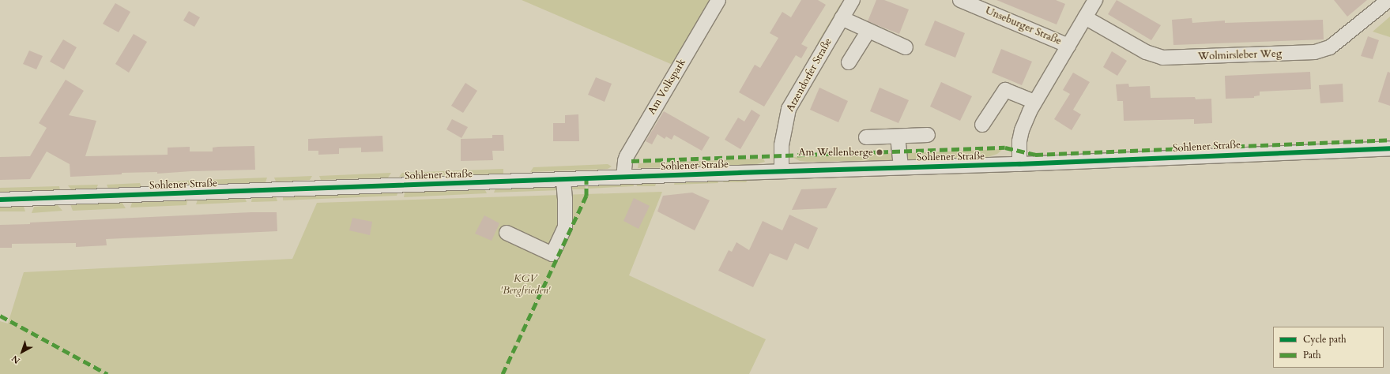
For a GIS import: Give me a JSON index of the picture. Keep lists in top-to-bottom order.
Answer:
{
  "streets": {
    "street": [
      "Unseburger Straße",
      "Wolmirsleber Weg",
      "Atzendorfer Straße",
      "Am Volkspark",
      "Sohlener Straße"
    ]
  },
  "crossings": [
    ["Atzendorfer Straße", "Sohlener Straße"],
    ["Am Volkspark", "Sohlener Straße"]
  ],
  "parks": ["KGV 'Bergfrieden'"],
  "places": ["Am Wellenberge"],
  "legend": ["Cycle path", "Path"],
  "north": "bottom left"
}
